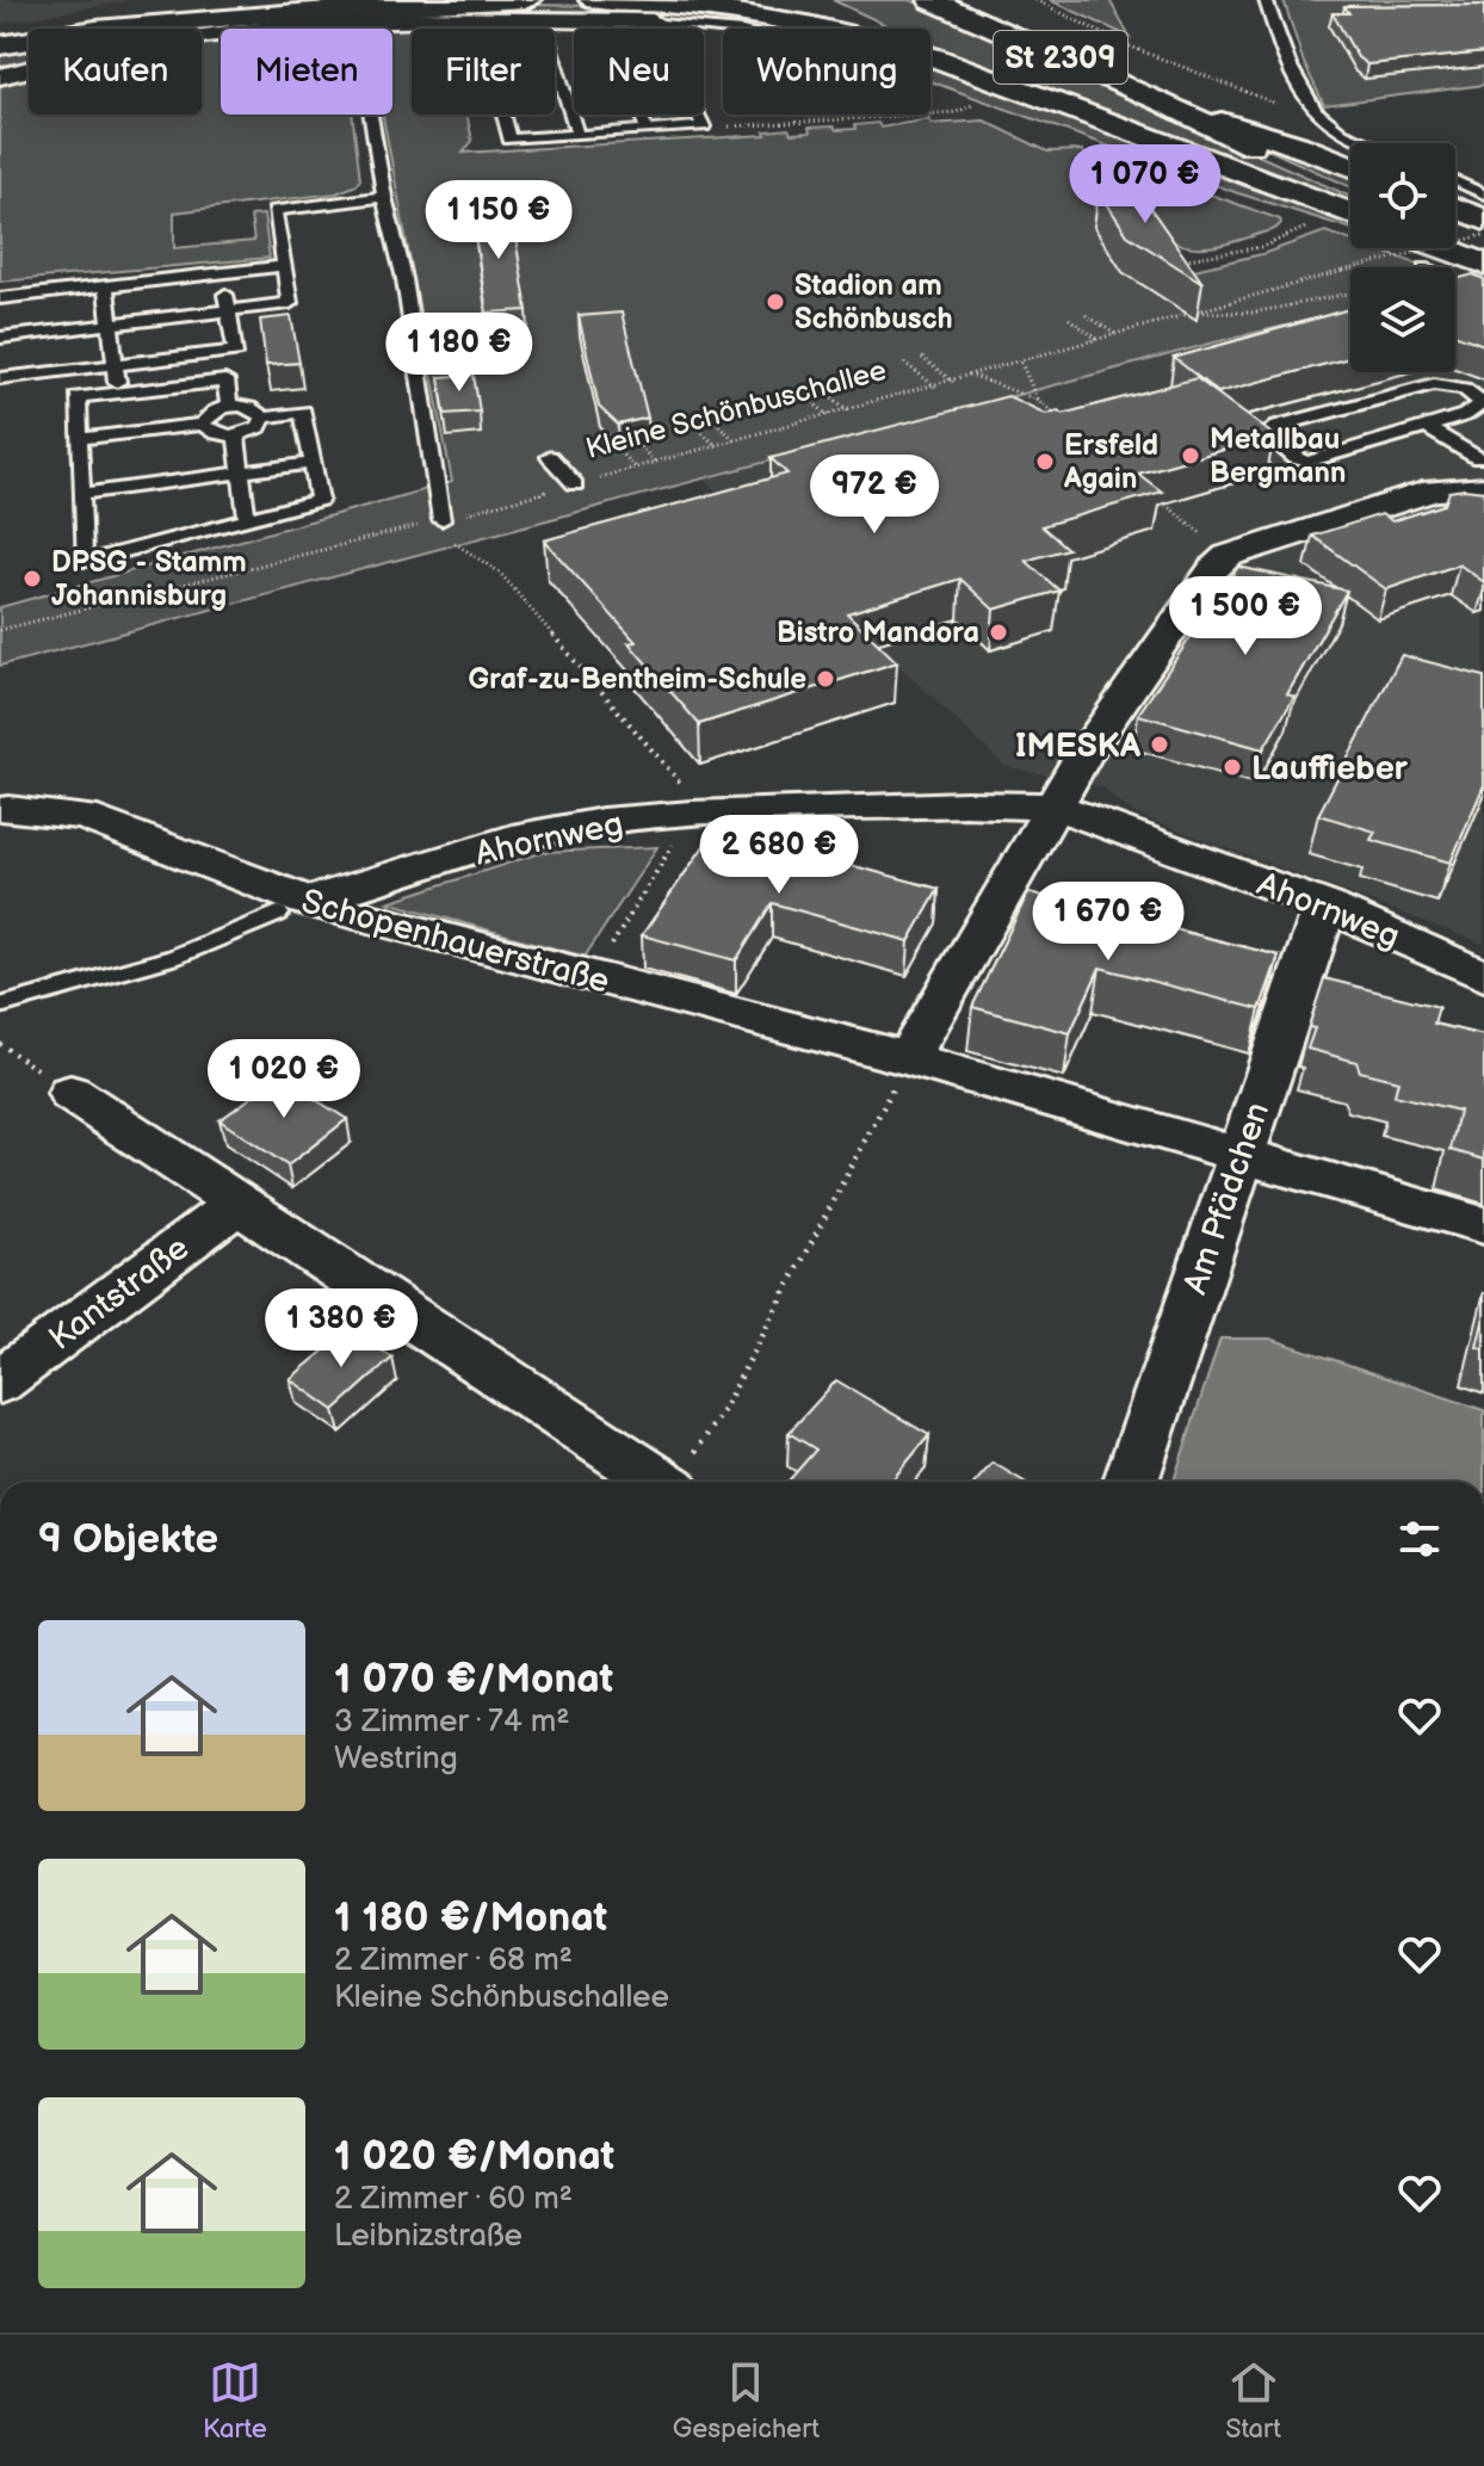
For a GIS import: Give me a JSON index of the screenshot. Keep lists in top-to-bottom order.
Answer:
{
  "streets": {
    "main road": ["St 2309"],
    "street": [
      "Ahornweg",
      "Schopenhauerstraße",
      "Am Pfädchen",
      "Kantstraße"
    ],
    "path": ["Kleine Schönbuschallee"]
  },
  "crossings": [
    ["Ahornweg", "Schopenhauerstraße"],
    ["Ahornweg", "Am Pfädchen"],
    ["Schopenhauerstraße", "Am Pfädchen"]
  ],
  "places": [
    "Stadion am Schönbusch",
    "Metallbau Bergmann",
    "Ersfeld Again",
    "DPSG - Stamm Johannisburg",
    "Bistro Mandora",
    "Graf-zu-Bentheim-Schule",
    "IMESKA",
    "Lauffieber"
  ],
  "page": {
    "chip": [
      "Kaufen",
      "Mieten",
      "Filter",
      "Neu",
      "Wohnung"
    ],
    "price": [
      "1 070 €",
      "1 150 €",
      "1 180 €",
      "972 €",
      "1 500 €",
      "2 680 €",
      "1 670 €",
      "1 020 €",
      "1 380 €"
    ],
    "heading": "9 Objekte",
    "list": [
      {
        "name": "1 070 €/Monat",
        "note": "3 Zimmer · 74 m² · Westring"
      },
      {
        "name": "1 180 €/Monat",
        "note": "2 Zimmer · 68 m² · Kleine Schönbuschallee"
      },
      {
        "name": "1 020 €/Monat",
        "note": "2 Zimmer · 60 m² · Leibnizstraße"
      }
    ],
    "tabs": ["Karte", "Gespeichert", "Start"]
  }
}
